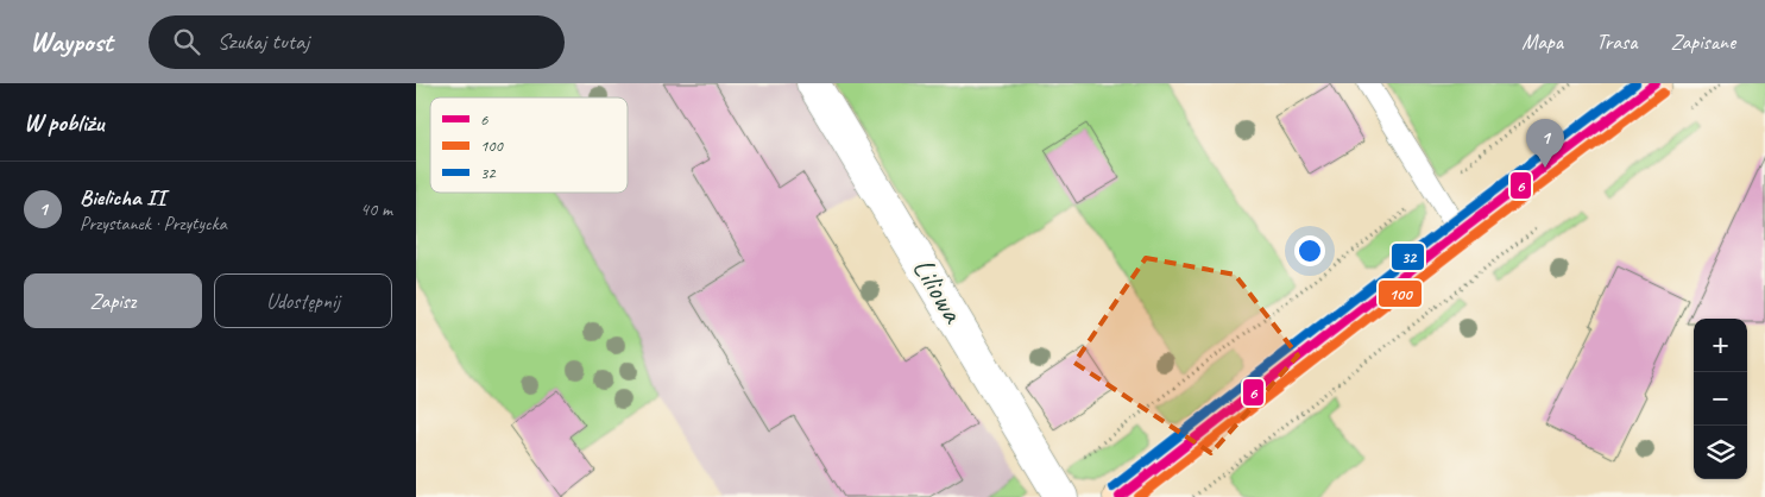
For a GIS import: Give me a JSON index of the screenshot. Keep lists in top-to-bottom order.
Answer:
{
  "streets": {
    "street": ["Liliowa"]
  },
  "lines": ["transit line 6", "transit line 32", "transit line 100"],
  "legend": ["6", "100", "32"],
  "page": {
    "header": "Waypost",
    "search": "Szukaj tutaj",
    "nav": ["Mapa", "Trasa", "Zapisane"],
    "heading": "W pobliżu",
    "pins": "1",
    "list": [
      {
        "mark": "1",
        "name": "Bielicha II",
        "note": "Przystanek · Przytycka",
        "value": "40 m"
      }
    ],
    "buttons": ["Zapisz", "Udostępnij"],
    "map_buttons": ["+", "−"]
  }
}
